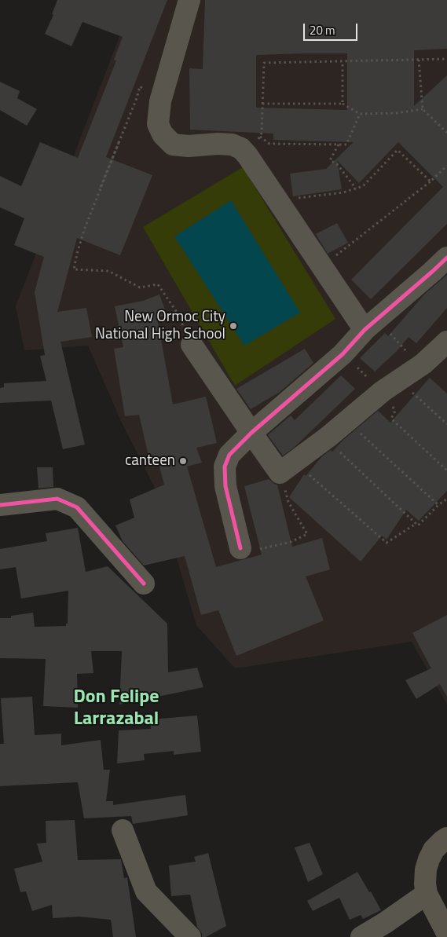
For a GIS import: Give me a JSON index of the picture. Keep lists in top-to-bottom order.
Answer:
{
  "districts": ["Don Felipe Larrazabal"],
  "places": ["New Ormoc City National High School", "canteen"],
  "scale_bar": "20 m"
}
